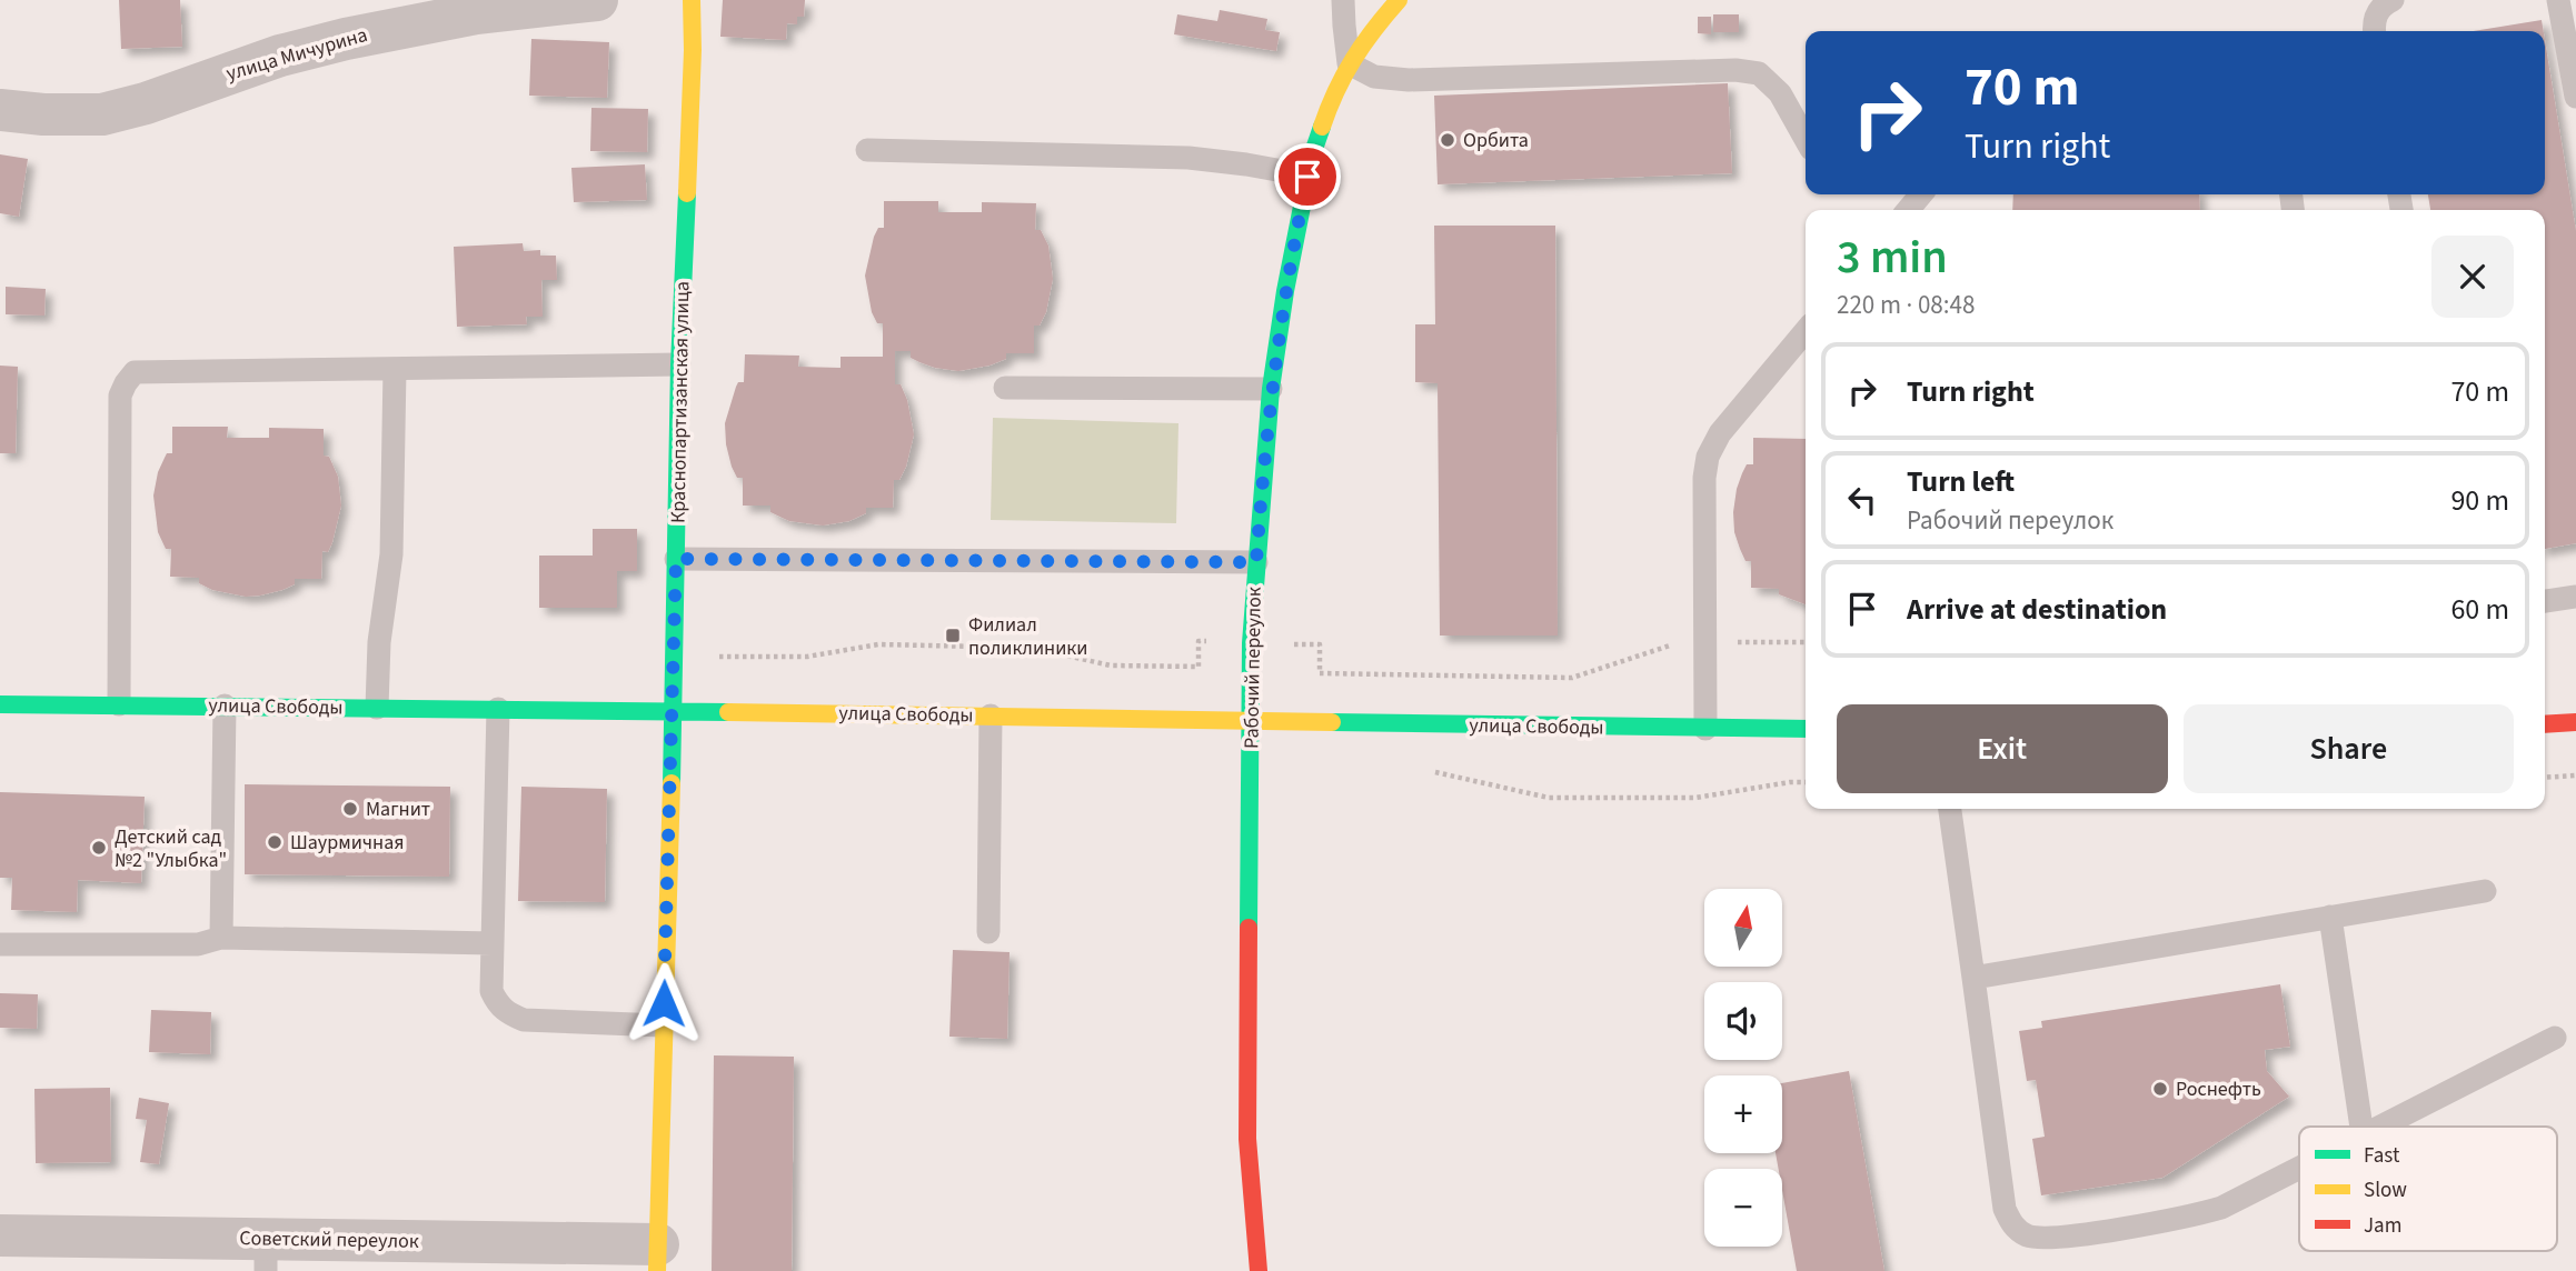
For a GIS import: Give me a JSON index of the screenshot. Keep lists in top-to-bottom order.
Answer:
{
  "streets": {
    "street": [
      "улица Мичурина",
      "Краснопартизанская улица",
      "Рабочий переулок",
      "улица Свободы",
      "Советский переулок"
    ]
  },
  "crossings": [
    ["Краснопартизанская улица", "улица Свободы"],
    ["Краснопартизанская улица", "Советский переулок"],
    ["Рабочий переулок", "улица Свободы"]
  ],
  "places": {
    "other": [
      "Орбита",
      "Магнит",
      "Шаурмичная",
      "Детский сад №2 \"Улыбка\"",
      "Роснефть"
    ],
    "transit": ["Филиал поликлиники"]
  },
  "legend": ["Fast", "Slow", "Jam"],
  "north": "top",
  "page": {
    "turn": ["70 m", "Turn right"],
    "heading": ["3 min", "220 m · 08:48"],
    "list": [
      {
        "name": "Turn right",
        "value": "70 m"
      },
      {
        "name": "Turn left",
        "note": "Рабочий переулок",
        "value": "90 m"
      },
      {
        "name": "Arrive at destination",
        "value": "60 m"
      }
    ],
    "buttons": ["Exit", "Share"],
    "map_buttons": ["+", "−"]
  }
}
